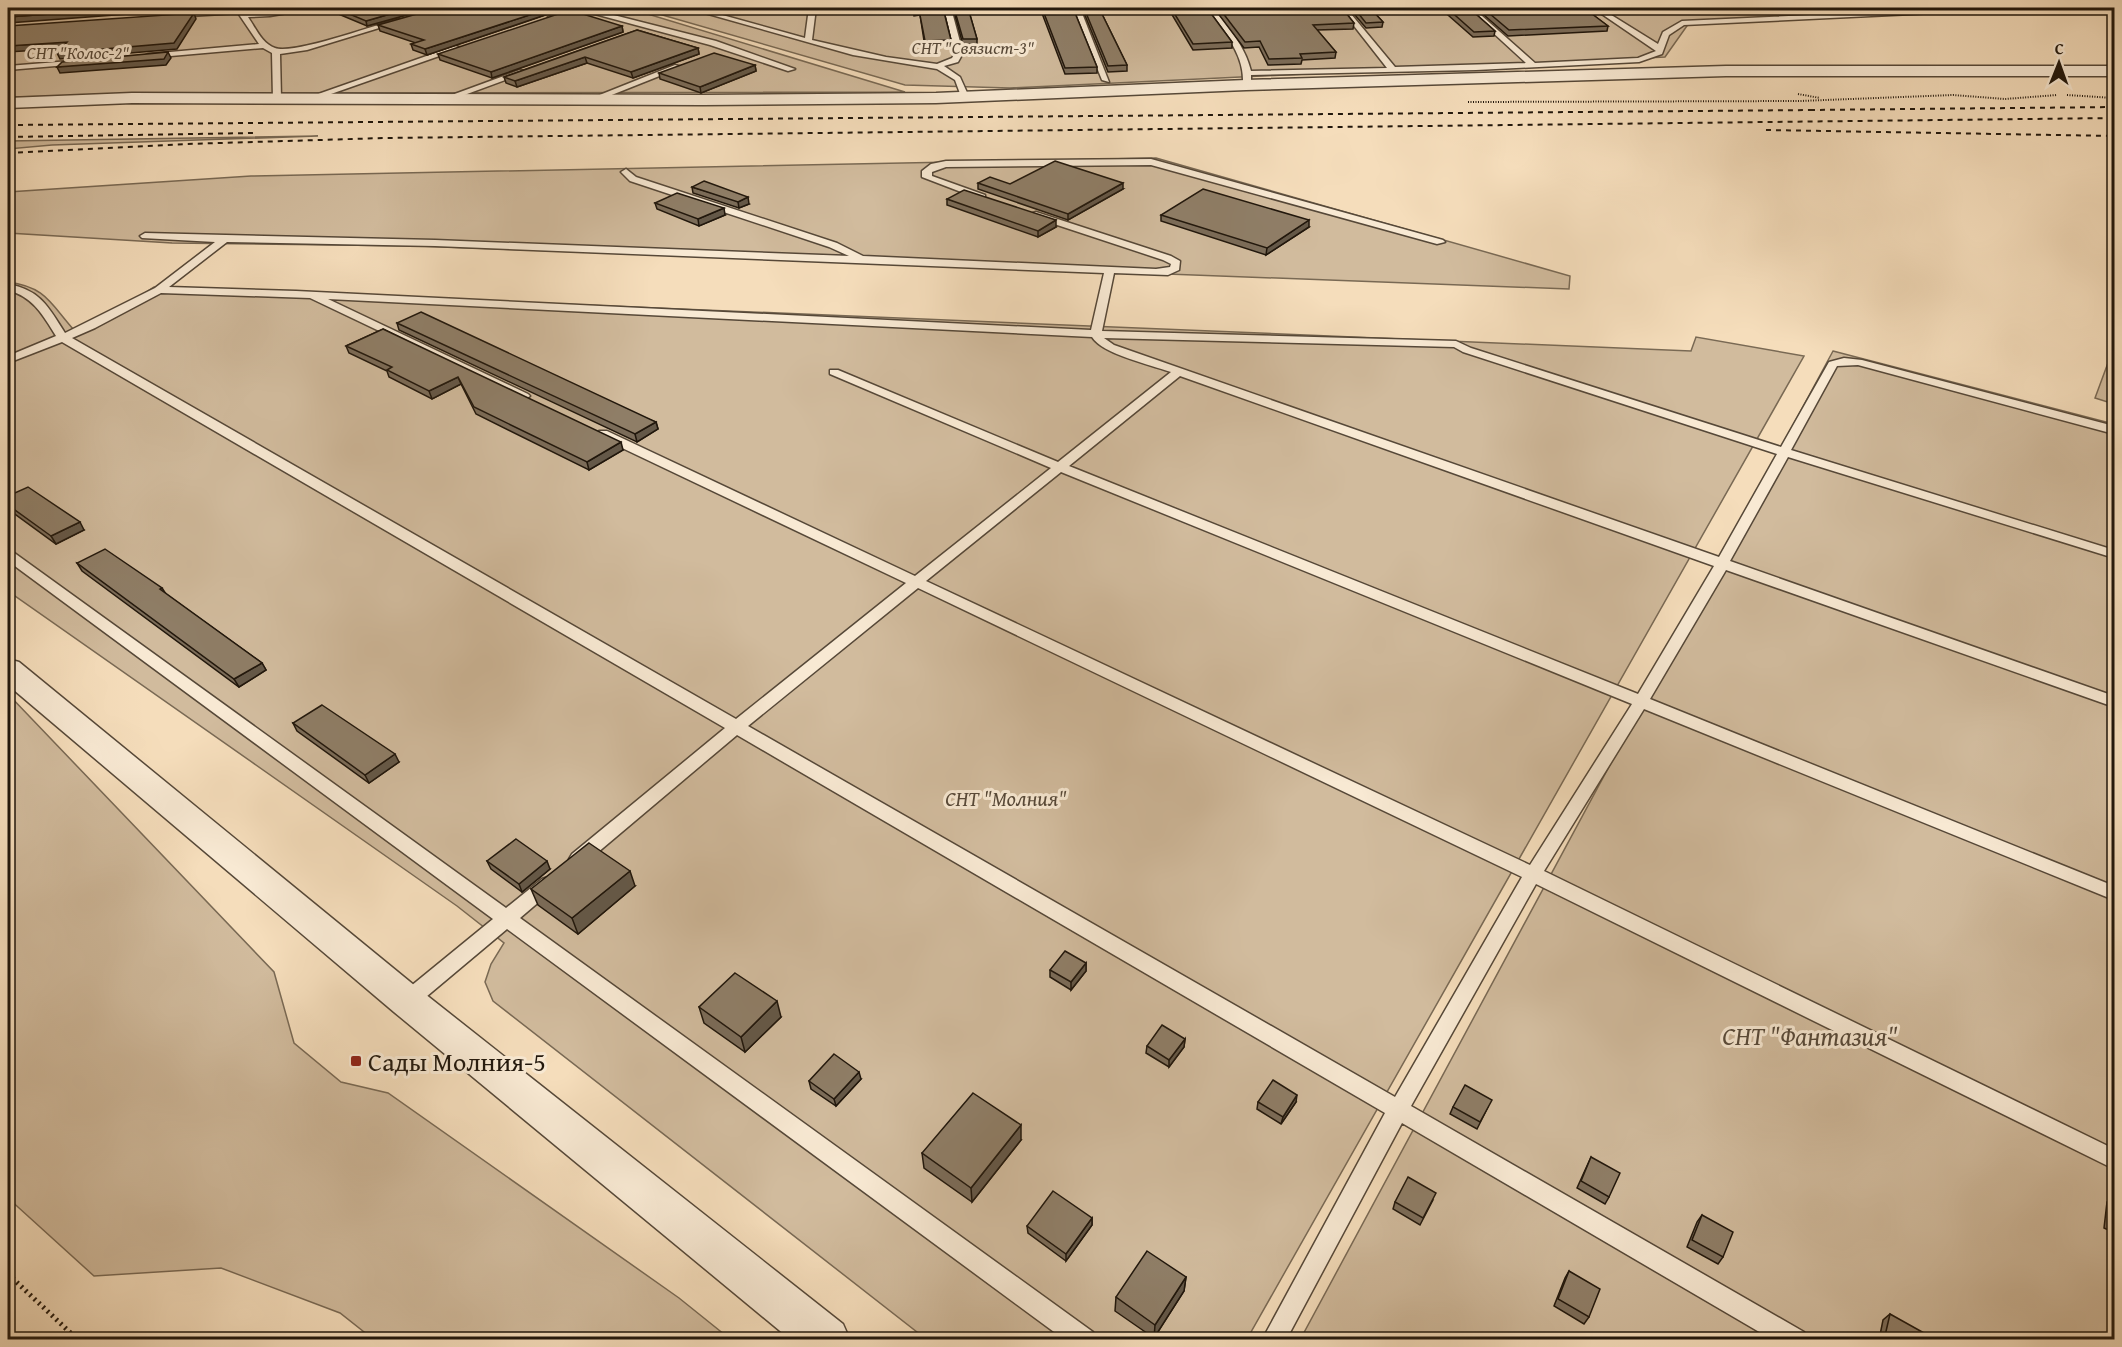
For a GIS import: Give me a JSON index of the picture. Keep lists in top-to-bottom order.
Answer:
{
  "parks": [
    "СНТ \"Связист-3\"",
    "СНТ \"Колос-2\"",
    "СНТ \"Молния\"",
    "СНТ \"Фантазия\""
  ],
  "places": {
    "transit": ["Сады Молния-5"]
  },
  "north": "top"
}
